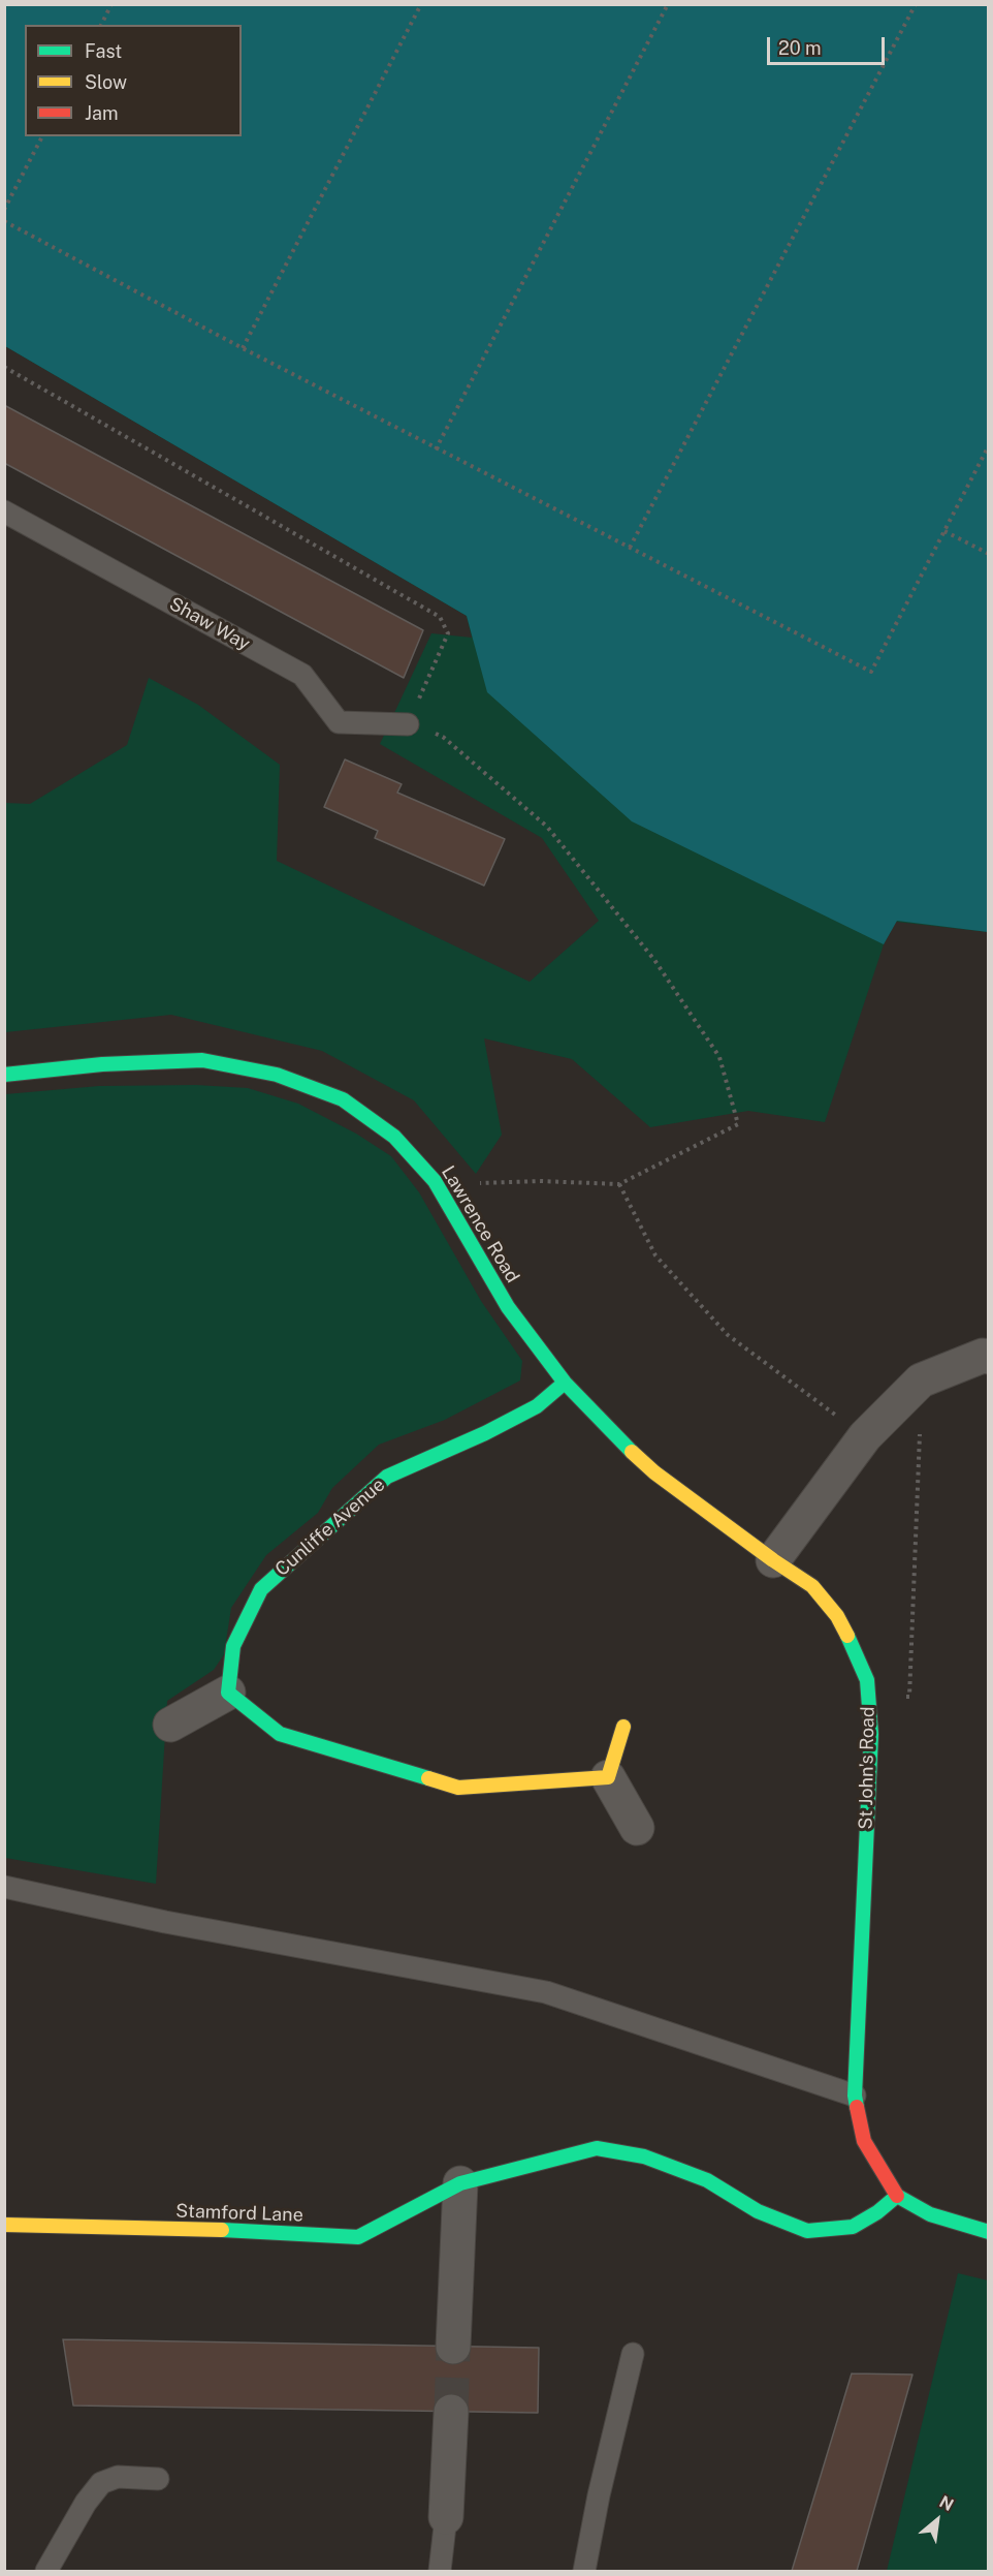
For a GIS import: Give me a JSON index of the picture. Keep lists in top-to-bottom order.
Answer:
{
  "streets": {
    "street": [
      "Lawrence Road",
      "Cunliffe Avenue",
      "St John's Road",
      "Stamford Lane"
    ],
    "lane": ["Shaw Way"]
  },
  "crossings": [
    ["Lawrence Road", "Cunliffe Avenue"],
    ["Lawrence Road", "St John's Road"],
    ["St John's Road", "Stamford Lane"]
  ],
  "legend": ["Fast", "Slow", "Jam"],
  "scale_bar": "20 m",
  "north": "top right"
}
